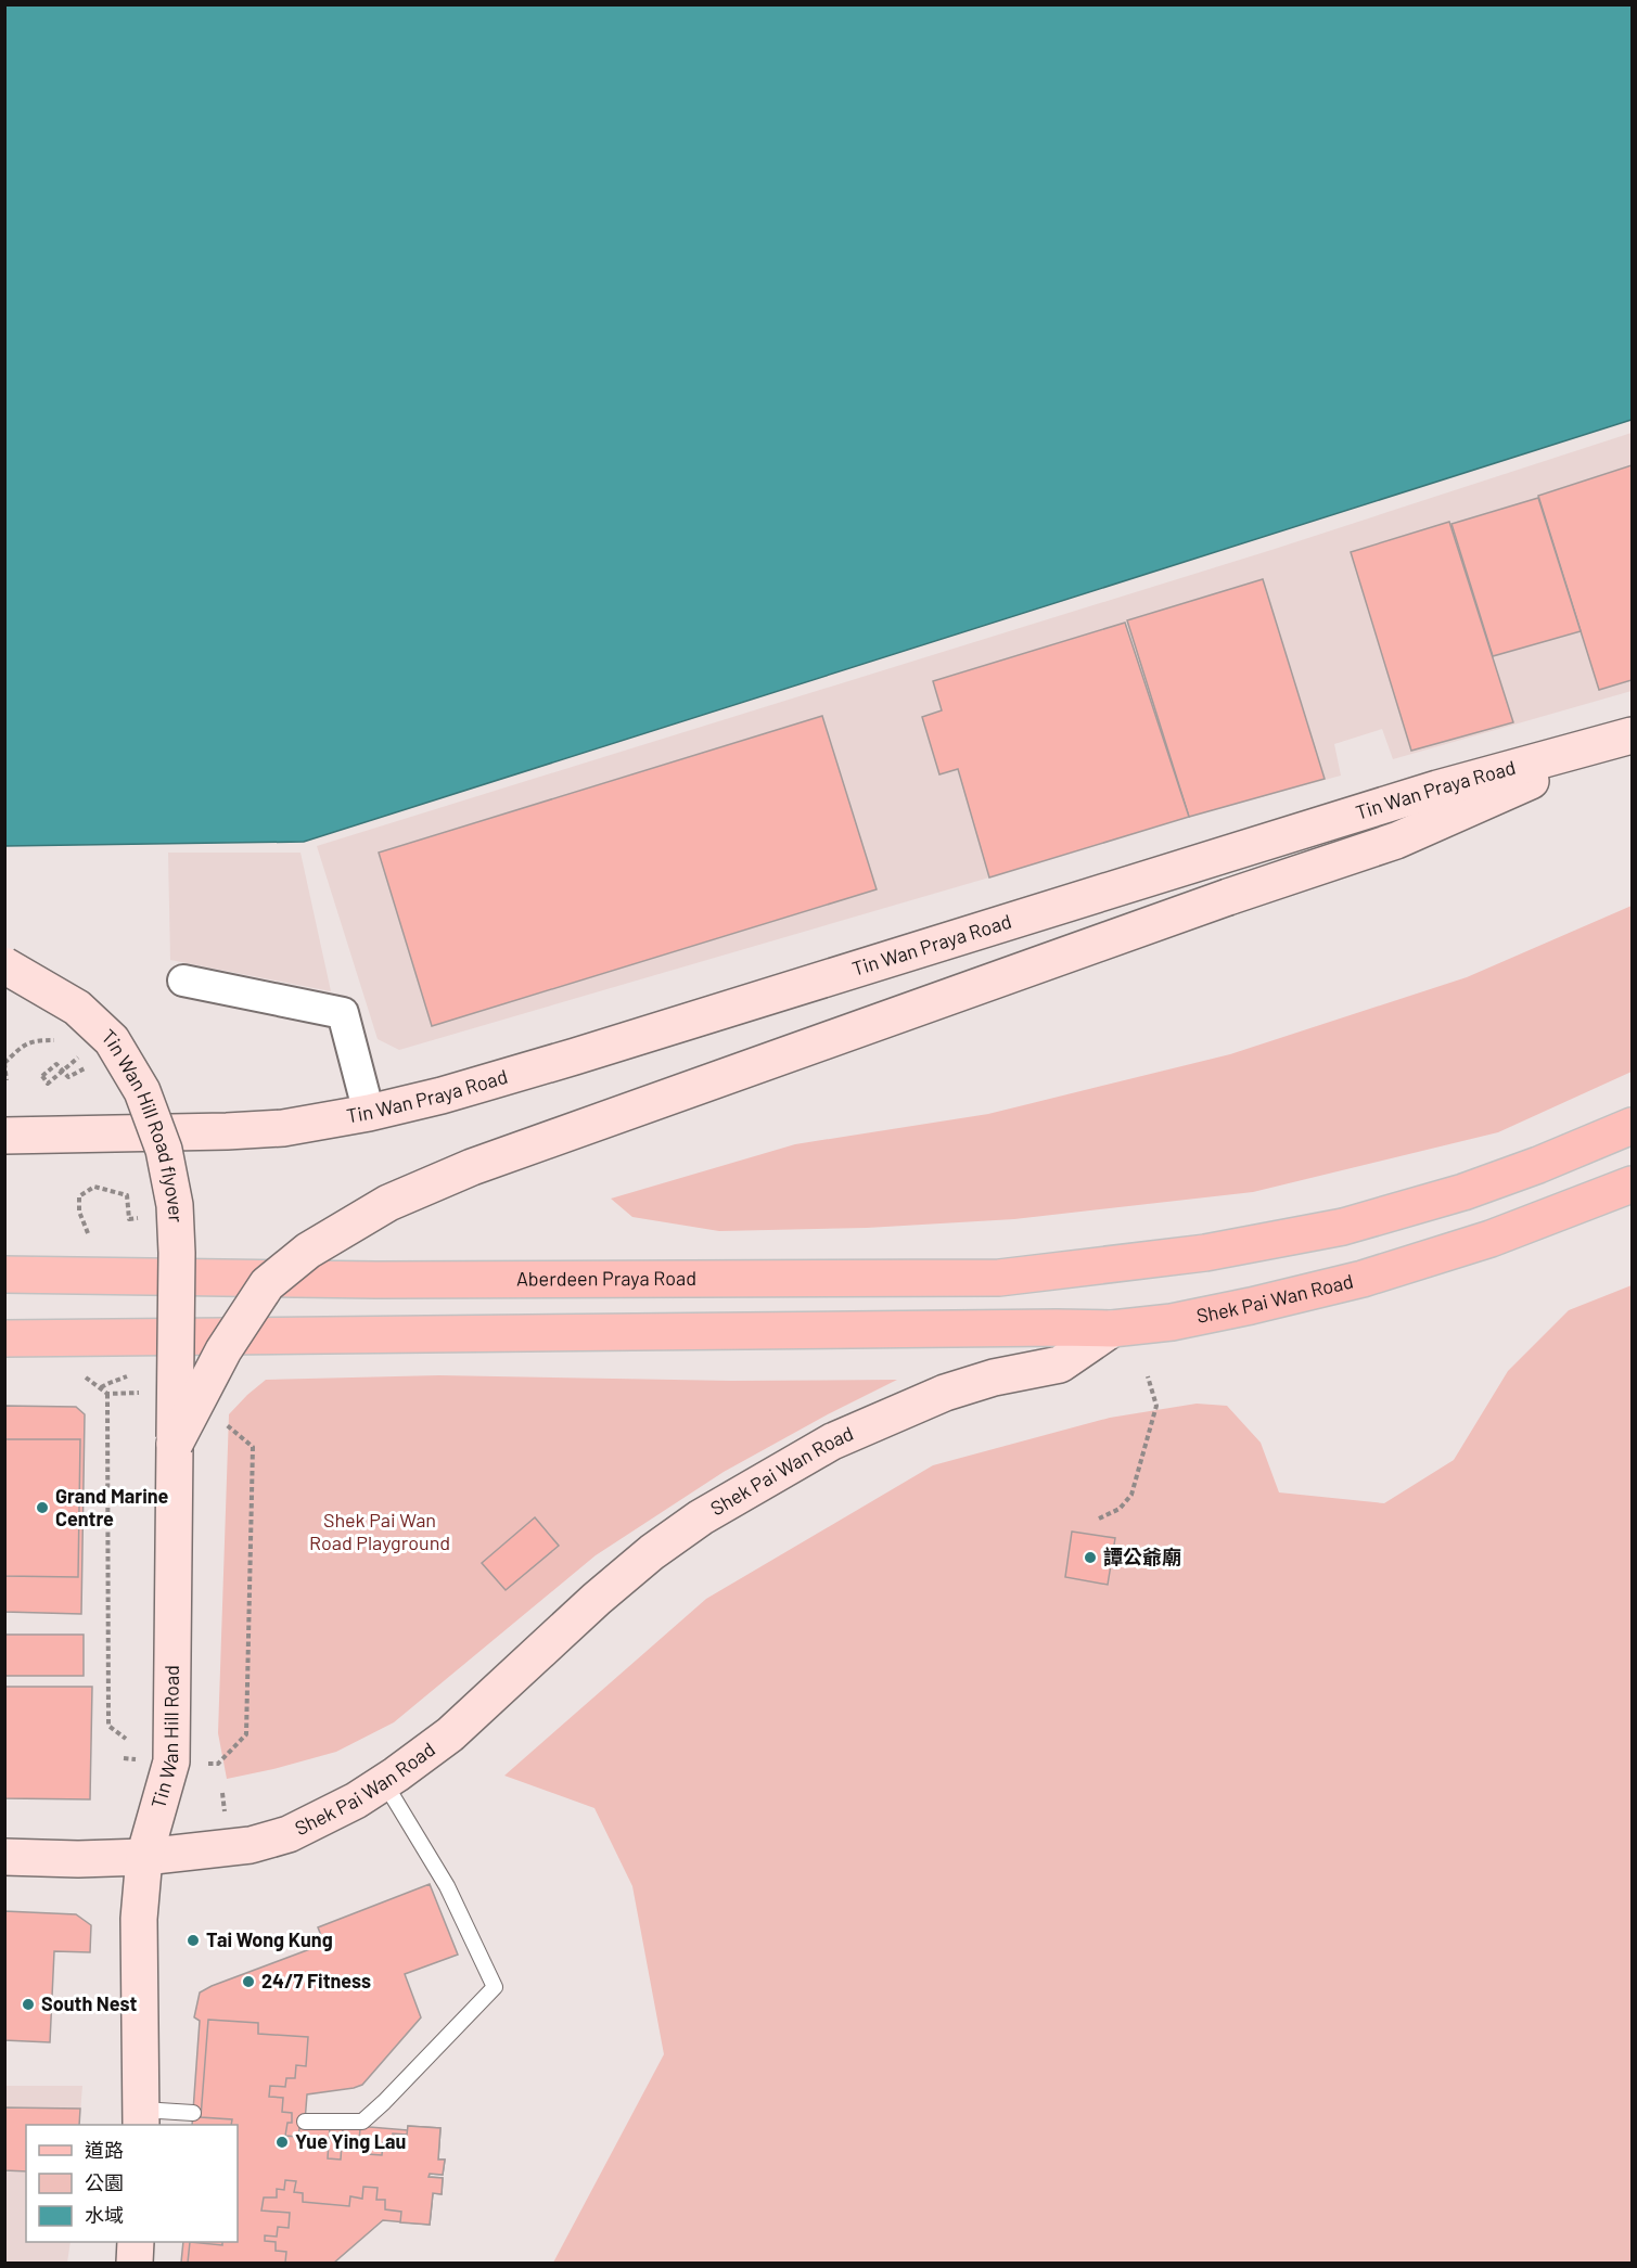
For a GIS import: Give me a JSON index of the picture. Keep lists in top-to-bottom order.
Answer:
{
  "streets": {
    "main road": [
      "Tin Wan Praya Road",
      "Tin Wan Hill Road flyover",
      "Aberdeen Praya Road",
      "Shek Pai Wan Road",
      "Tin Wan Hill Road"
    ]
  },
  "crossings": [
    ["Tin Wan Hill Road flyover", "Tin Wan Hill Road"],
    ["Shek Pai Wan Road", "Tin Wan Hill Road"]
  ],
  "parks": ["Shek Pai Wan Road Playground"],
  "places": [
    "Grand Marine Centre",
    "譚公爺廟",
    "Tai Wong Kung",
    "24/7 Fitness",
    "South Nest",
    "Yue Ying Lau"
  ],
  "legend": ["道路", "公園", "水域"]
}
